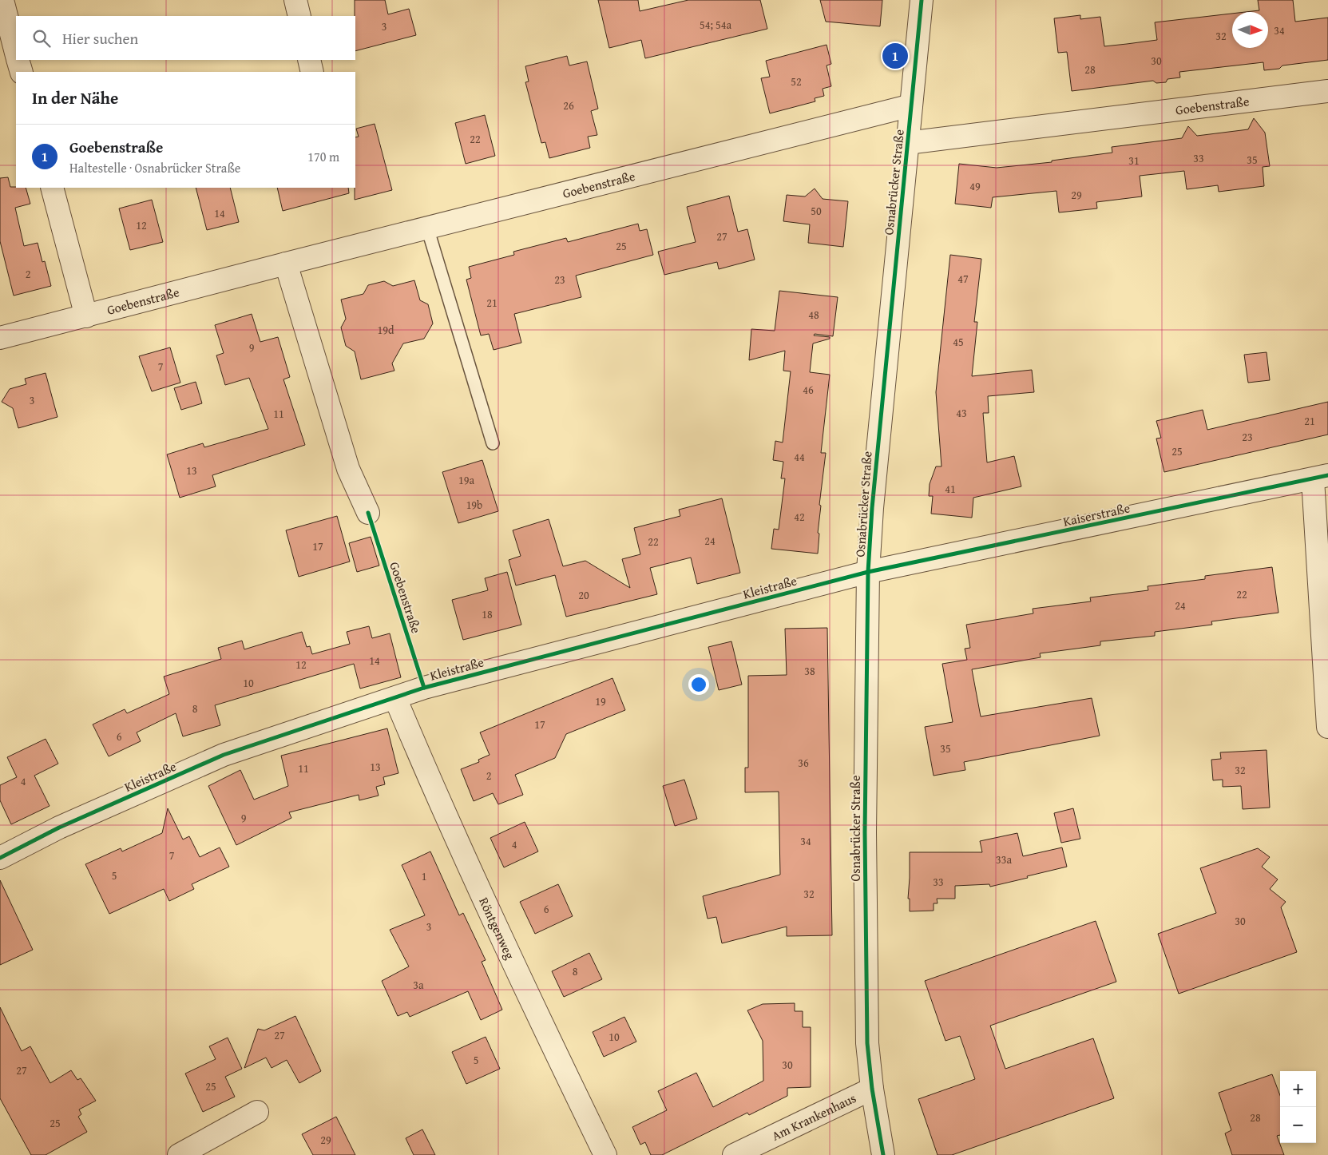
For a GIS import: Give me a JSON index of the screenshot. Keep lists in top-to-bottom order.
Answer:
{
  "streets": {
    "street": [
      "Goebenstraße",
      "Osnabrücker Straße",
      "Kaiserstraße",
      "Kleistraße",
      "Röntgenweg",
      "Am Krankenhaus"
    ]
  },
  "crossings": [
    ["Goebenstraße", "Osnabrücker Straße"],
    ["Osnabrücker Straße", "Kaiserstraße"],
    ["Osnabrücker Straße", "Kleistraße"],
    ["Osnabrücker Straße", "Am Krankenhaus"],
    ["Kaiserstraße", "Kleistraße"],
    ["Kleistraße", "Röntgenweg"]
  ],
  "house_numbers": [
    "54; 54a",
    "3",
    "34",
    "32",
    "30",
    "28",
    "52",
    "26",
    "22",
    "33",
    "35",
    "31",
    "49",
    "29",
    "50",
    "14",
    "12",
    "27",
    "25",
    "2",
    "47",
    "23",
    "21",
    "48",
    "19d",
    "45",
    "9",
    "7",
    "46",
    "3",
    "43",
    "11",
    "21",
    "23",
    "25",
    "44",
    "13",
    "19a",
    "41",
    "19b",
    "42",
    "24",
    "22",
    "17",
    "22",
    "20",
    "24",
    "18",
    "14",
    "12",
    "38",
    "10",
    "19",
    "8",
    "17",
    "6",
    "35",
    "36",
    "13",
    "11",
    "32",
    "2",
    "4",
    "9",
    "34",
    "4",
    "7",
    "33a",
    "5",
    "1",
    "33",
    "32",
    "6",
    "30",
    "3",
    "8",
    "3a",
    "27",
    "10",
    "5",
    "30",
    "27",
    "25",
    "28",
    "25",
    "29"
  ],
  "north": "right",
  "page": {
    "search": "Hier suchen",
    "pins": "1",
    "heading": "In der Nähe",
    "list": [
      {
        "mark": "1",
        "name": "Goebenstraße",
        "note": "Haltestelle · Osnabrücker Straße",
        "value": "170 m"
      }
    ],
    "map_buttons": ["+", "−"]
  }
}
